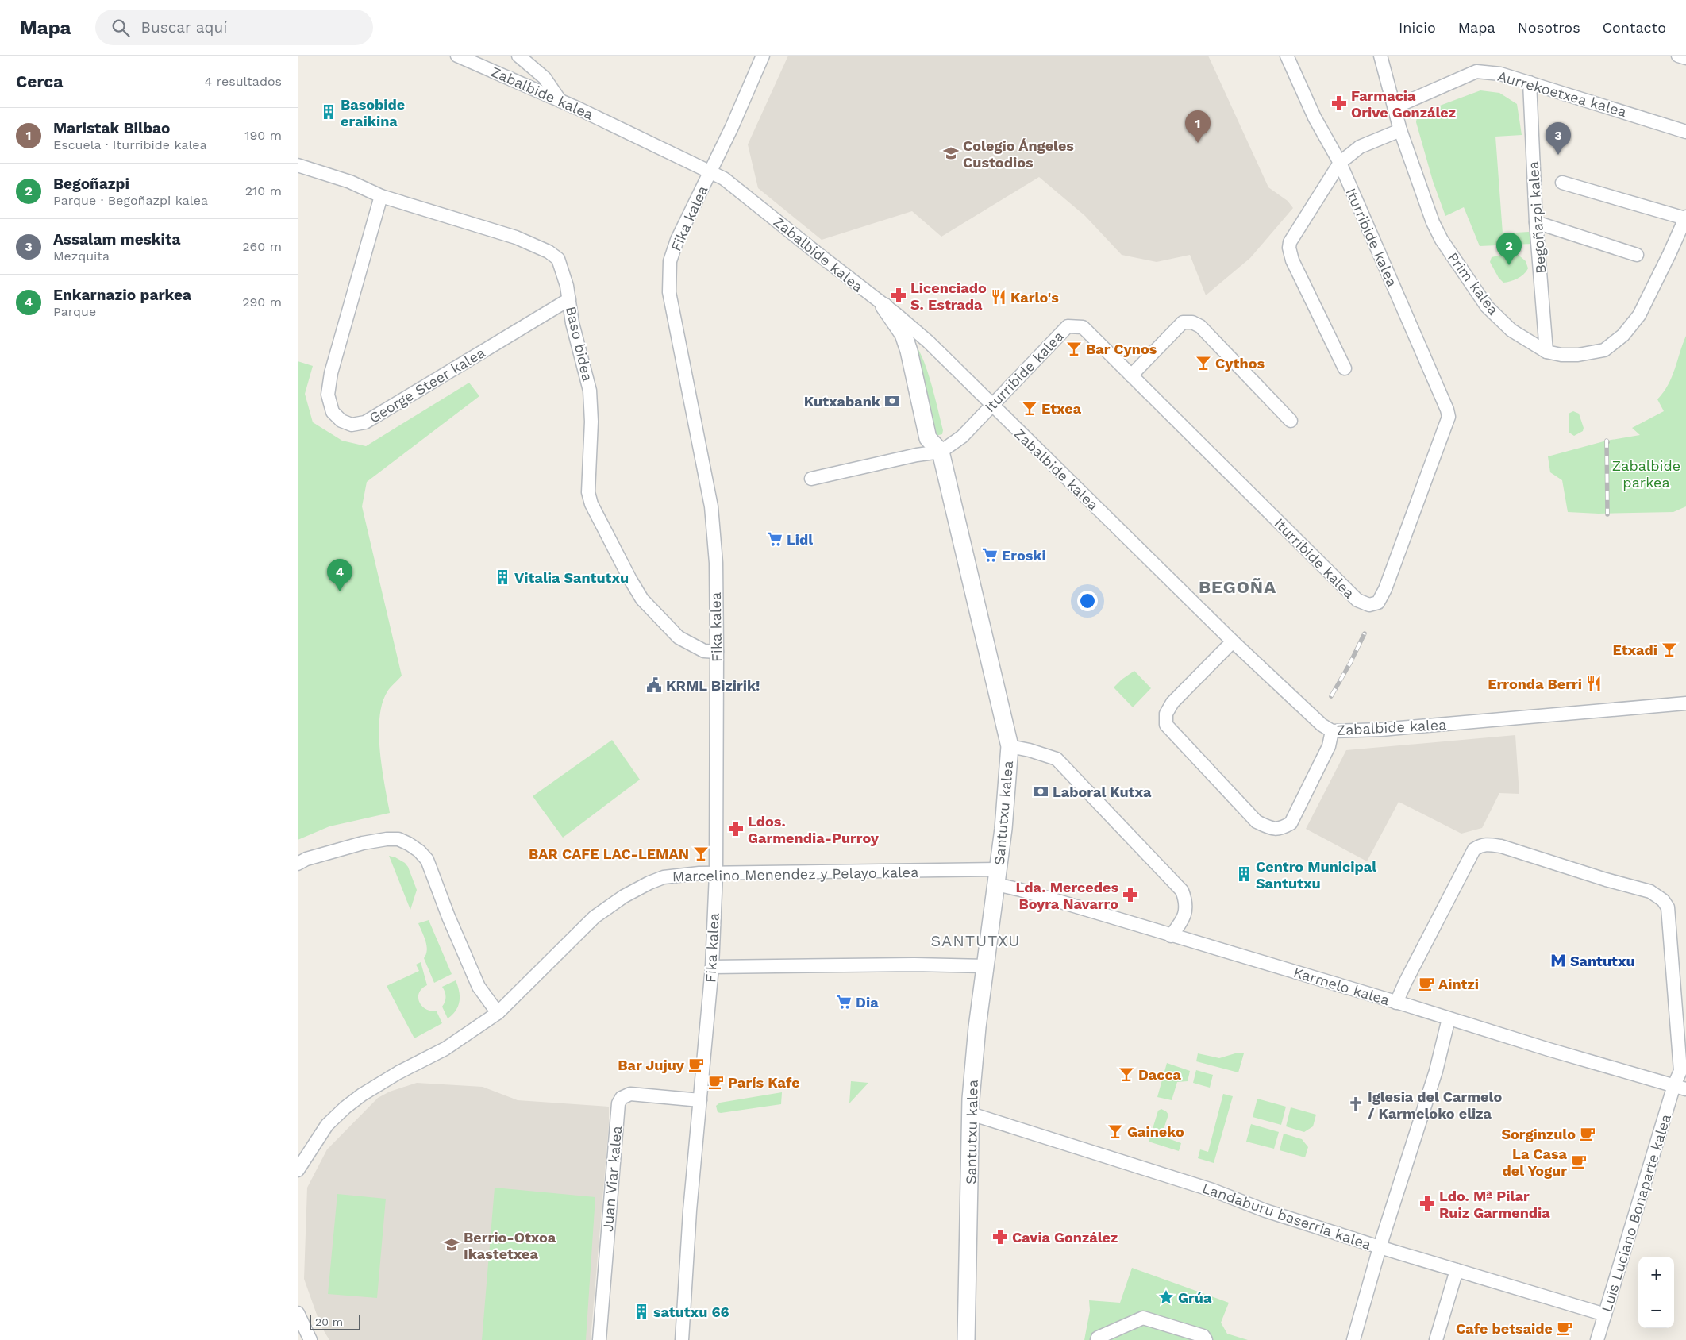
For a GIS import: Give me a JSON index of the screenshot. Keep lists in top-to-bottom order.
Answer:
{
  "streets": {
    "street": [
      "Zabalbide kalea",
      "Aurrekoetxea kalea",
      "Begoñazpi kalea",
      "Fika kalea",
      "Iturribide kalea",
      "Prim kalea",
      "Baso bidea",
      "George Steer kalea",
      "Santutxu kalea",
      "Marcelino Menendez y Pelayo kalea",
      "Karmelo kalea",
      "Juan Viar kalea",
      "Luis Luciano Bonaparte kalea",
      "Landaburu baserria kalea"
    ]
  },
  "crossings": [
    ["Zabalbide kalea", "Fika kalea"],
    ["Zabalbide kalea", "Iturribide kalea"],
    ["Zabalbide kalea", "Santutxu kalea"],
    ["Aurrekoetxea kalea", "Begoñazpi kalea"],
    ["Aurrekoetxea kalea", "Prim kalea"],
    ["Begoñazpi kalea", "Prim kalea"],
    ["Fika kalea", "Baso bidea"],
    ["Fika kalea", "Marcelino Menendez y Pelayo kalea"],
    ["Fika kalea", "Juan Viar kalea"],
    ["Iturribide kalea", "Santutxu kalea"],
    ["Baso bidea", "George Steer kalea"],
    ["Santutxu kalea", "Marcelino Menendez y Pelayo kalea"],
    ["Santutxu kalea", "Karmelo kalea"],
    ["Santutxu kalea", "Landaburu baserria kalea"],
    ["Marcelino Menendez y Pelayo kalea", "Karmelo kalea"],
    ["Karmelo kalea", "Luis Luciano Bonaparte kalea"],
    ["Luis Luciano Bonaparte kalea", "Landaburu baserria kalea"]
  ],
  "districts": ["BEGOÑA", "SANTUTXU"],
  "parks": ["Zabalbide parkea"],
  "places": {
    "pharmacy": [
      "Farmacia Orive González",
      "Licenciado S. Estrada",
      "Ldos. Garmendia-Purroy",
      "Lda. Mercedes Boyra Navarro",
      "Ldo. Mª Pilar Ruiz Garmendia",
      "Cavia González"
    ],
    "building": [
      "Basobide eraikina",
      "Vitalia Santutxu",
      "Centro Municipal Santutxu",
      "satutxu 66"
    ],
    "school or university": ["Colegio Ángeles Custodios", "Berrio-Otxoa Ikastetxea"],
    "restaurant": ["Karlo's", "Erronda Berri"],
    "bar": [
      "Bar Cynos",
      "Cythos",
      "Etxea",
      "Etxadi",
      "BAR CAFE LAC-LEMAN",
      "Dacca",
      "Gaineko"
    ],
    "bank": ["Kutxabank", "Laboral Kutxa"],
    "supermarket": ["Lidl", "Eroski", "Dia"],
    "public building": ["KRML Bizirik!"],
    "metro station": ["Santutxu"],
    "cafe": [
      "Aintzi",
      "Bar Jujuy",
      "París Kafe",
      "Sorginzulo",
      "La Casa del Yogur",
      "Cafe betsaide"
    ],
    "church": ["Iglesia del Carmelo / Karmeloko eliza"],
    "place": ["Grúa"]
  },
  "scale_bar": "20 m",
  "page": {
    "header": "Mapa",
    "search": "Buscar aquí",
    "nav": [
      "Inicio",
      "Mapa",
      "Nosotros",
      "Contacto"
    ],
    "heading": ["Cerca", "4 resultados"],
    "list": [
      {
        "mark": "1",
        "name": "Maristak Bilbao",
        "note": "Escuela · Iturribide kalea",
        "value": "190 m"
      },
      {
        "mark": "2",
        "name": "Begoñazpi",
        "note": "Parque · Begoñazpi kalea",
        "value": "210 m"
      },
      {
        "mark": "3",
        "name": "Assalam meskita",
        "note": "Mezquita",
        "value": "260 m"
      },
      {
        "mark": "4",
        "name": "Enkarnazio parkea",
        "note": "Parque",
        "value": "290 m"
      }
    ],
    "pins": [
      "1",
      "3",
      "2",
      "4"
    ],
    "map_buttons": ["+", "−"],
    "scale": "20 m"
  }
}
